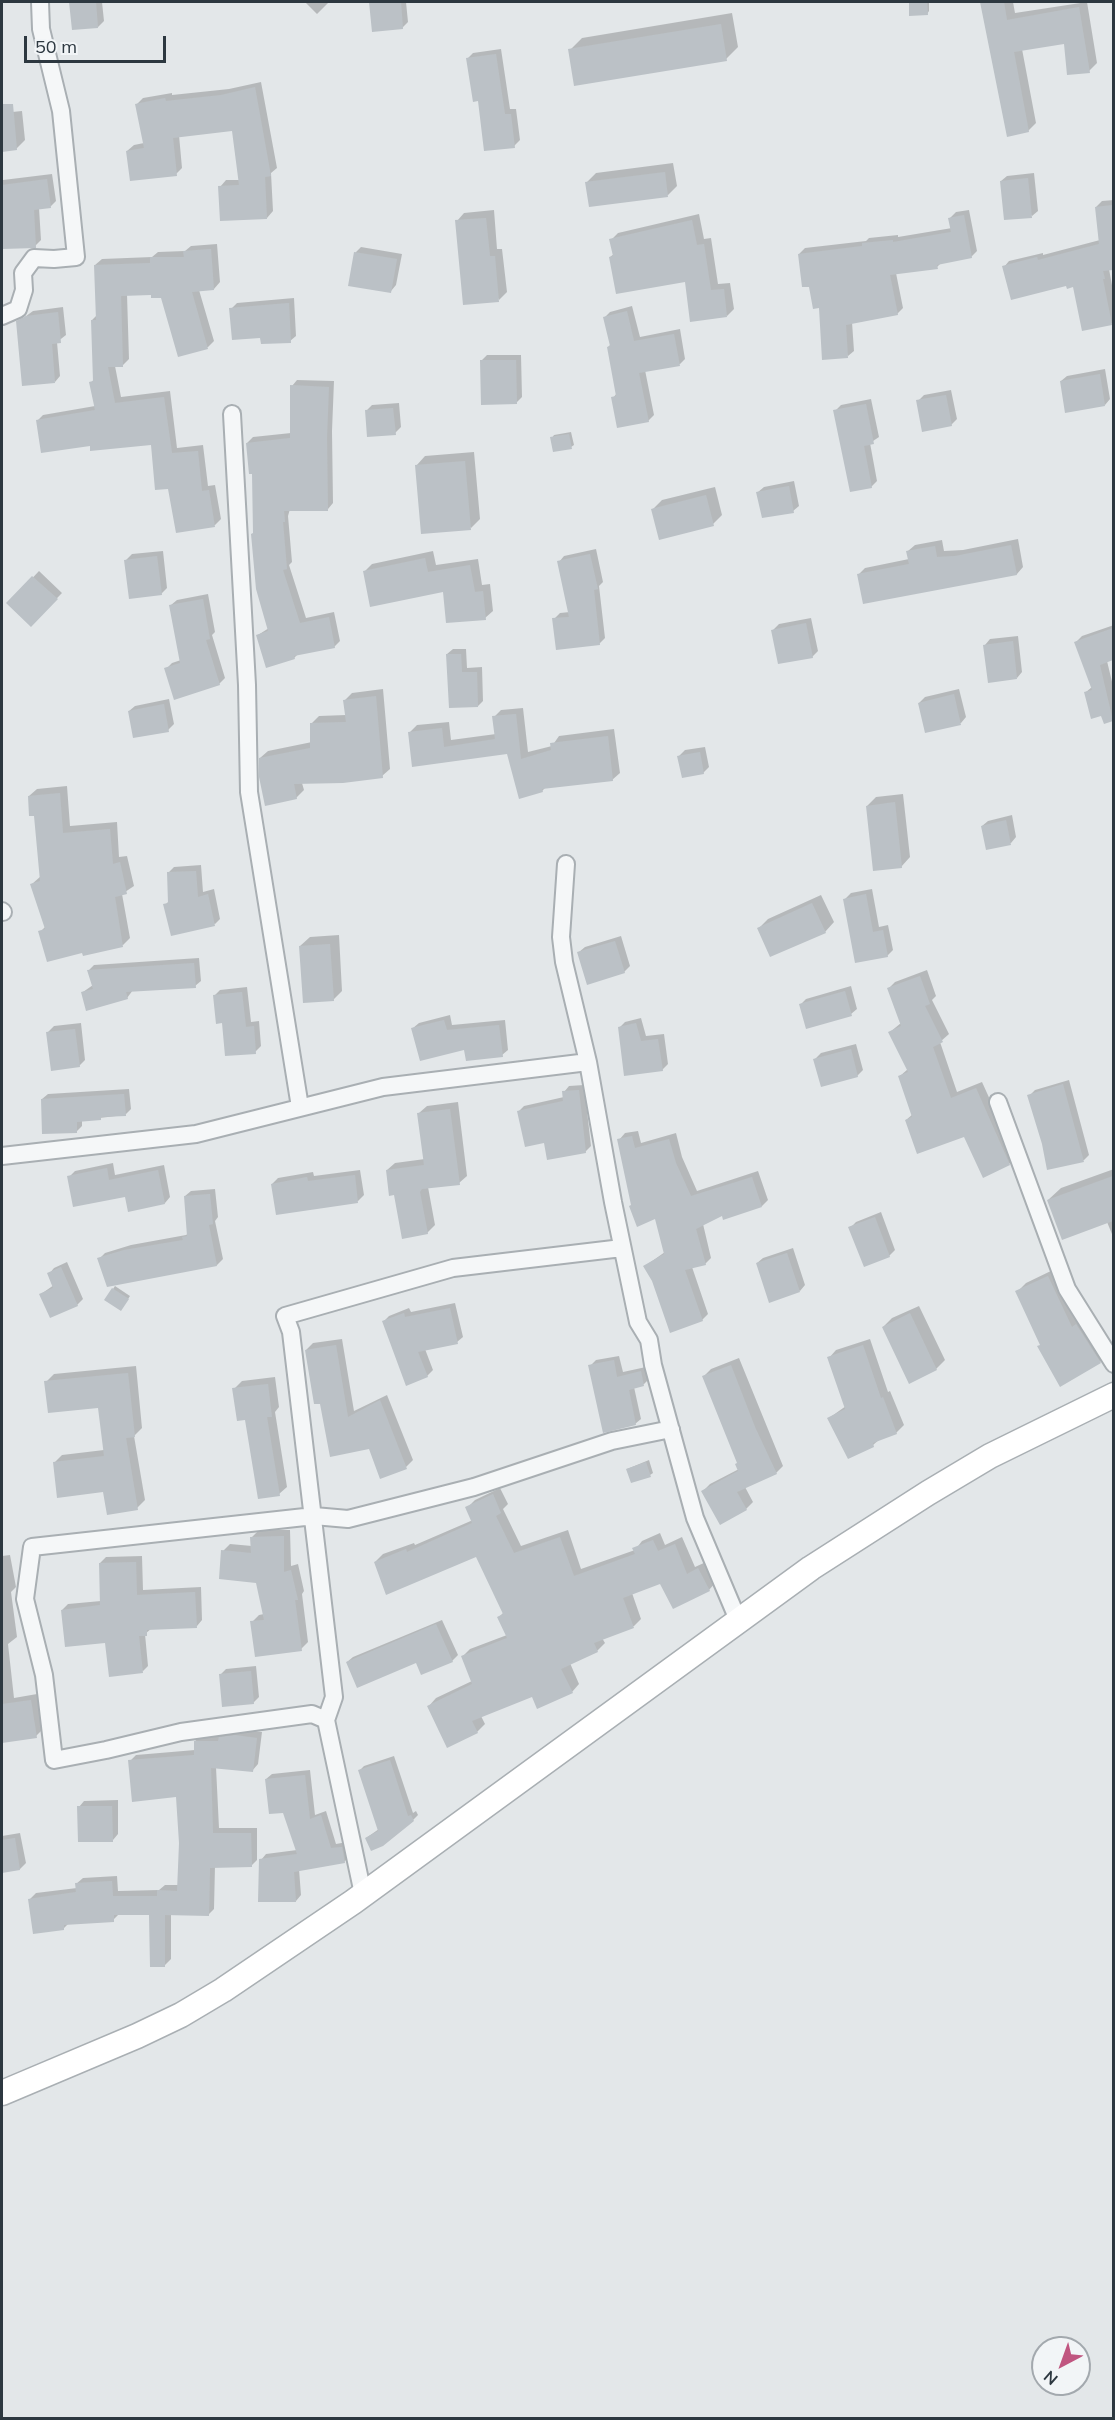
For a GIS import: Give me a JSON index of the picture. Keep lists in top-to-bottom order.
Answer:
{
  "scale_bar": "50 m",
  "north": "bottom left"
}
